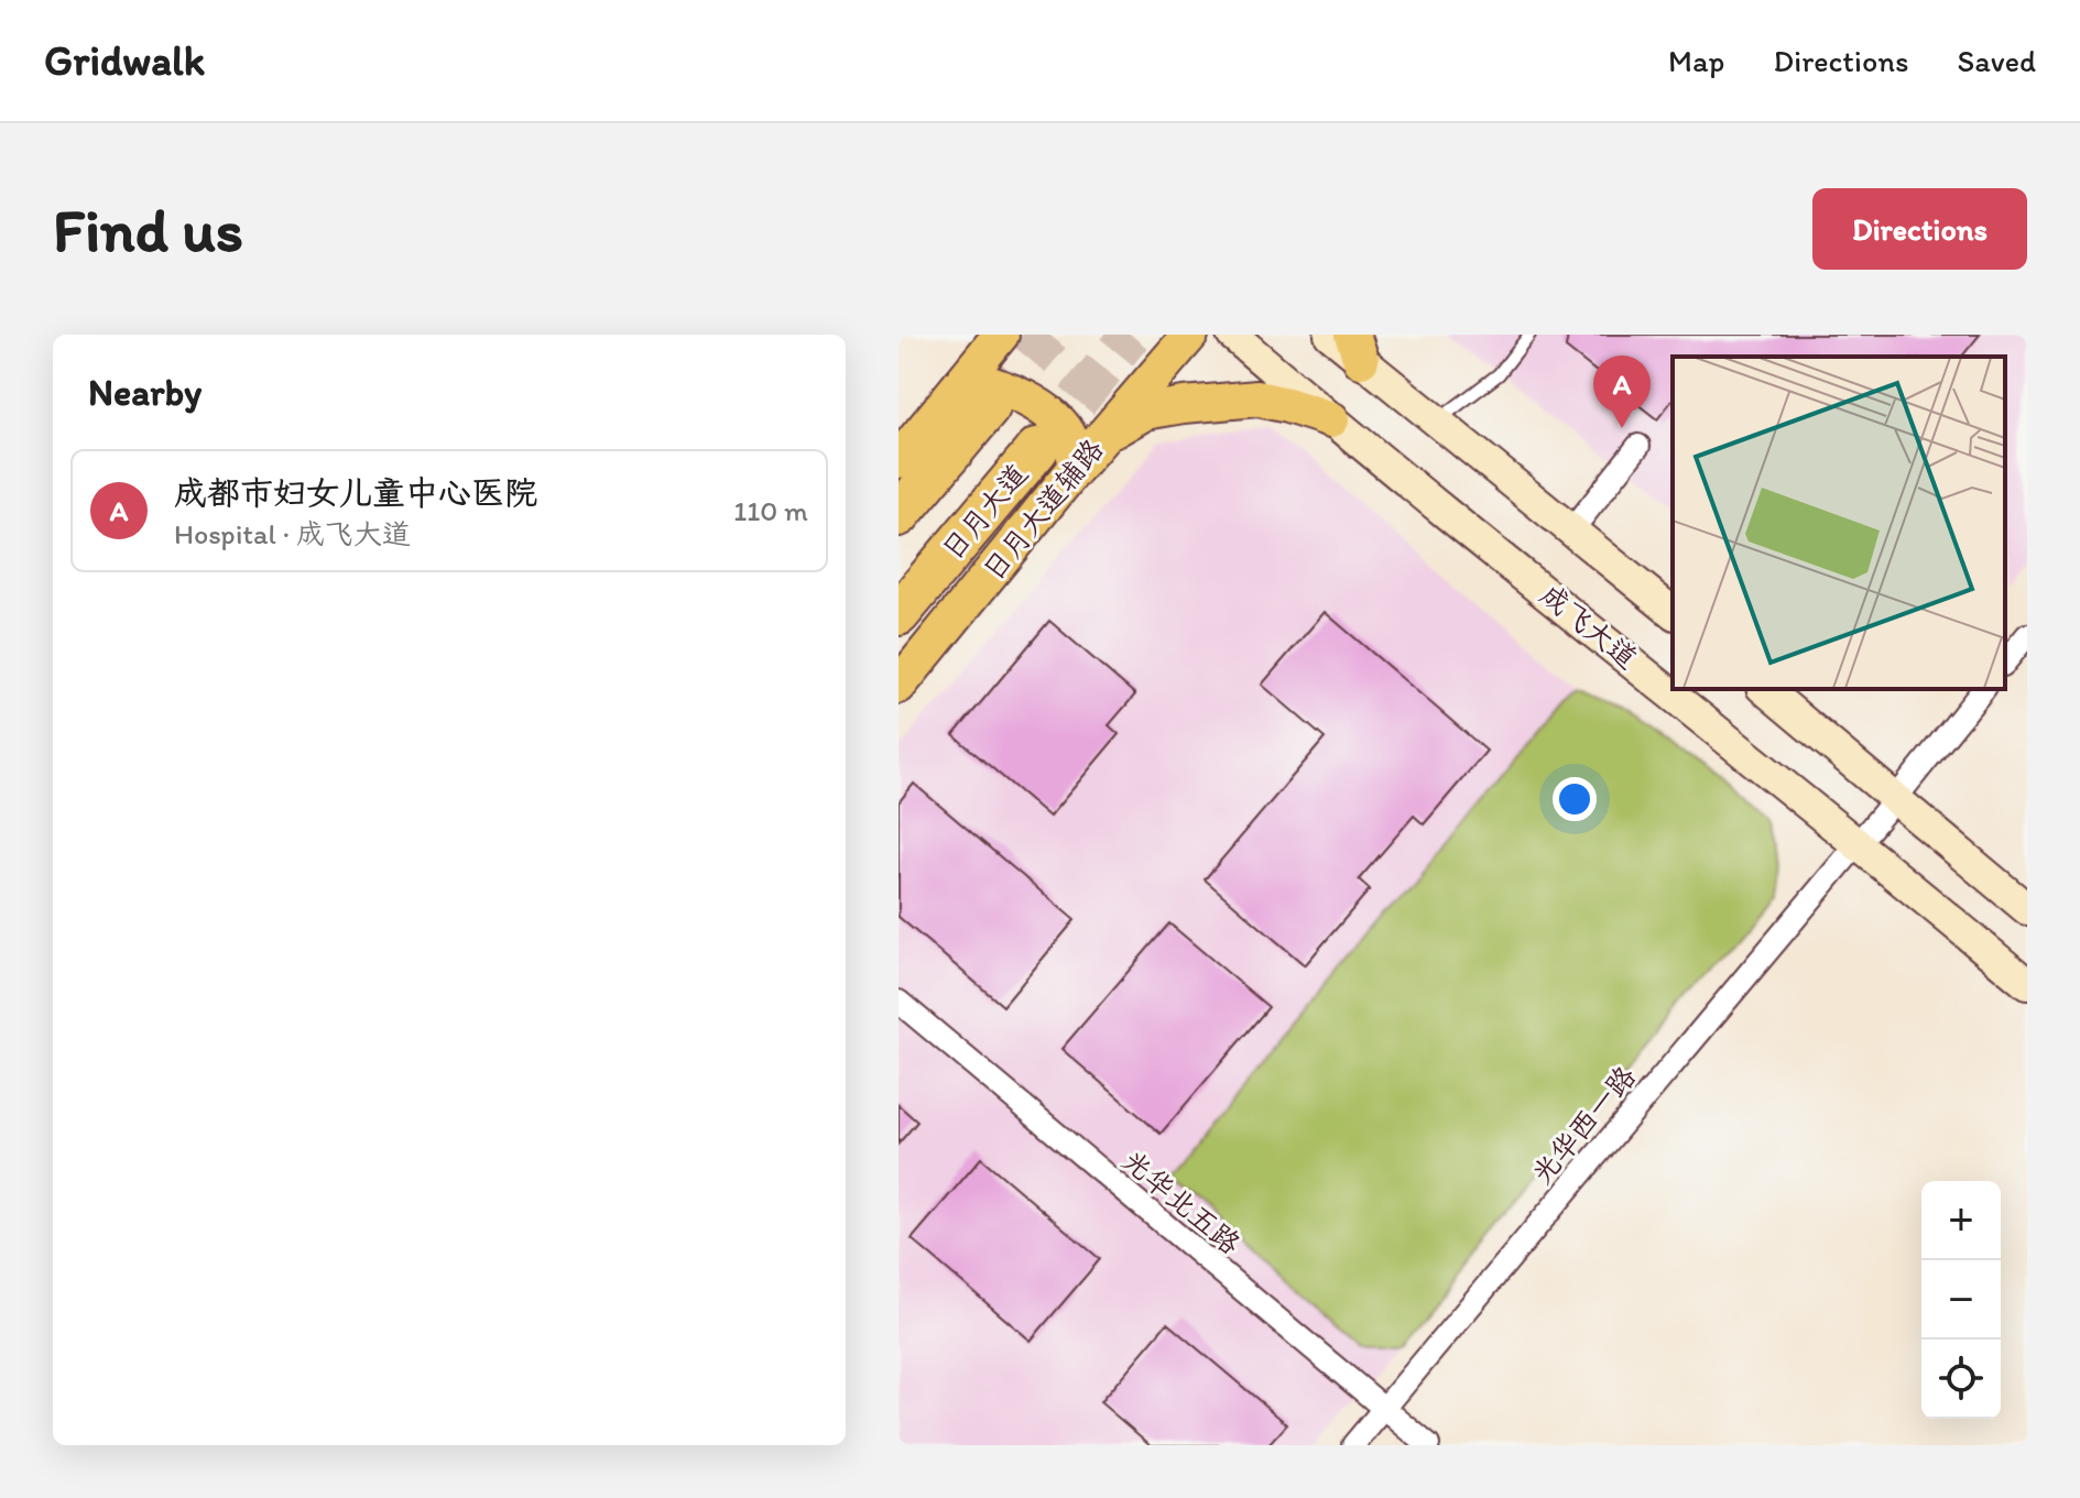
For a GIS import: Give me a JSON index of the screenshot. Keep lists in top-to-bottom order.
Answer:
{
  "streets": {
    "highway": ["日月大道"],
    "main road": ["日月大道辅路", "成飞大道"],
    "street": ["光华西一路", "光华北五路"]
  },
  "crossings": [
    ["成飞大道", "光华西一路"],
    ["光华西一路", "光华北五路"]
  ],
  "page": {
    "header": "Gridwalk",
    "nav": ["Map", "Directions", "Saved"],
    "buttons": "Directions",
    "title": "Find us",
    "heading": "Nearby",
    "pins": "A",
    "list": [
      {
        "mark": "A",
        "name": "成都市妇女儿童中心医院",
        "note": "Hospital · 成飞大道",
        "value": "110 m"
      }
    ],
    "map_buttons": ["+", "−"]
  }
}
